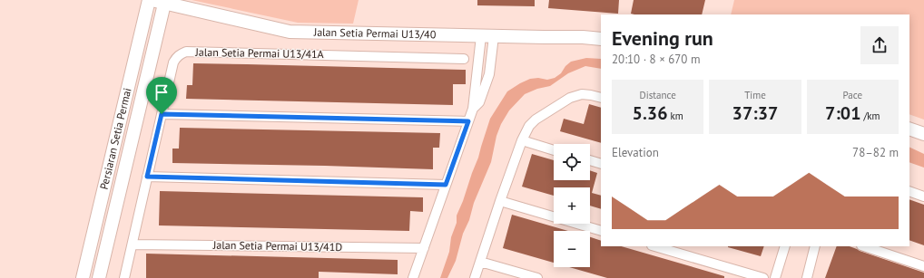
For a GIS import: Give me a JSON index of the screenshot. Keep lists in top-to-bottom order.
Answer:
{
  "streets": {
    "street": [
      "Jalan Setia Permai U13/40",
      "Jalan Setia Permai U13/41A",
      "Persiaran Setia Permai",
      "Jalan Setia Permai U13/41D"
    ]
  },
  "crossings": [
    ["Jalan Setia Permai U13/40", "Persiaran Setia Permai"],
    ["Jalan Setia Permai U13/41A", "Jalan Setia Permai U13/41D"]
  ],
  "page": {
    "heading": ["Evening run", "20:10 · 8 × 670 m"],
    "stats": [
      ["Distance", "5.36 km"],
      ["Time", "37:37"],
      ["Pace", "7:01 /km"]
    ],
    "chart": ["Elevation", "78–82 m"],
    "map_buttons": ["+", "−"]
  }
}
